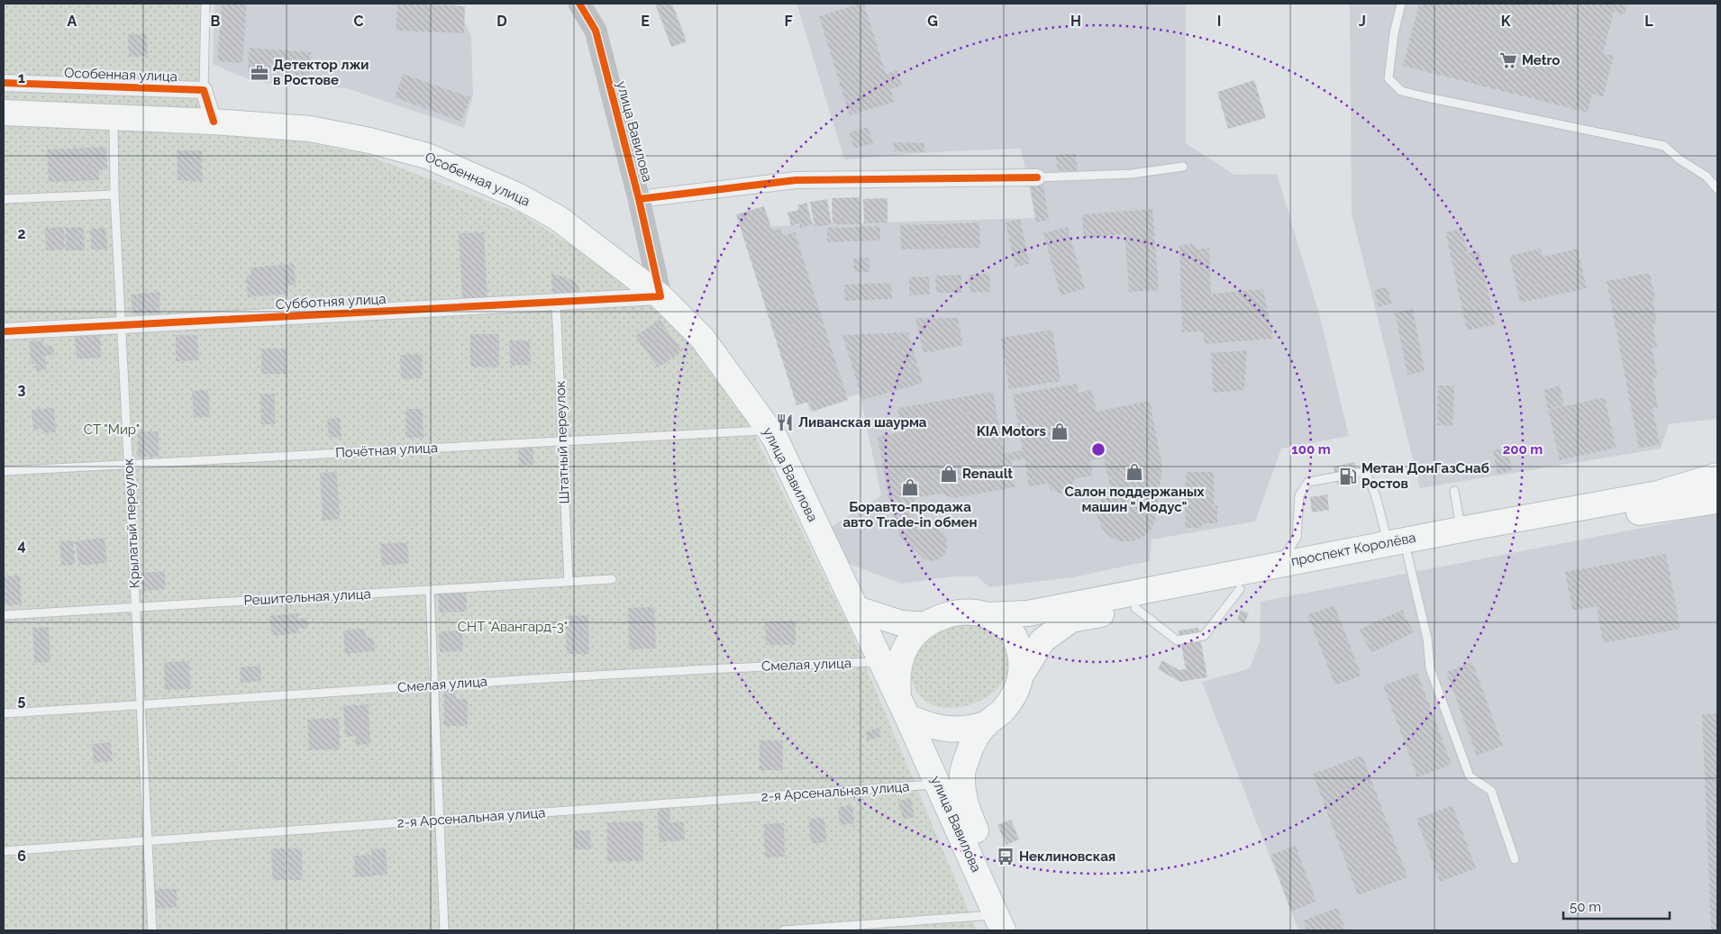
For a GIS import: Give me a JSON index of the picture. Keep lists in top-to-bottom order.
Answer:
{
  "streets": {
    "main road": ["Особенная улица", "улица Вавилова", "проспект Королёва"],
    "street": ["Субботняя улица"],
    "lane": [
      "Штатный переулок",
      "Почётная улица",
      "Крылатый переулок",
      "Решительная улица",
      "Смелая улица",
      "2-я Арсенальная улица"
    ]
  },
  "crossings": [
    ["Особенная улица", "улица Вавилова"],
    ["Особенная улица", "Субботняя улица"],
    ["Особенная улица", "Крылатый переулок"],
    ["улица Вавилова", "Субботняя улица"],
    ["улица Вавилова", "Почётная улица"],
    ["улица Вавилова", "проспект Королёва"],
    ["улица Вавилова", "Смелая улица"],
    ["улица Вавилова", "2-я Арсенальная улица"],
    ["Субботняя улица", "Штатный переулок"],
    ["Субботняя улица", "Крылатый переулок"],
    ["Штатный переулок", "Почётная улица"],
    ["Штатный переулок", "Решительная улица"],
    ["Почётная улица", "Крылатый переулок"],
    ["Крылатый переулок", "Решительная улица"],
    ["Крылатый переулок", "Смелая улица"],
    ["Крылатый переулок", "2-я Арсенальная улица"]
  ],
  "parks": ["СТ \"Мир\"", "СНТ \"Авангард-3\""],
  "places": {
    "supermarket": ["Metro"],
    "office": ["Детектор лжи в Ростове"],
    "restaurant": ["Ливанская шаурма"],
    "shop": [
      "KIA Motors",
      "Салон поддержаных машин \" Модус\"",
      "Renault",
      "Боравто-продажа авто Trade-in обмен"
    ],
    "fuel station": ["Метан ДонГазСнаб Ростов"],
    "bus stop": ["Неклиновская"]
  },
  "scale_bar": "50 m",
  "grid": {
    "columns": [
      "A",
      "B",
      "C",
      "D",
      "E",
      "F",
      "G",
      "H",
      "I",
      "J",
      "K",
      "L"
    ],
    "rows": [
      "1",
      "2",
      "3",
      "4",
      "5",
      "6"
    ]
  },
  "rings": ["100 m", "200 m"]
}
